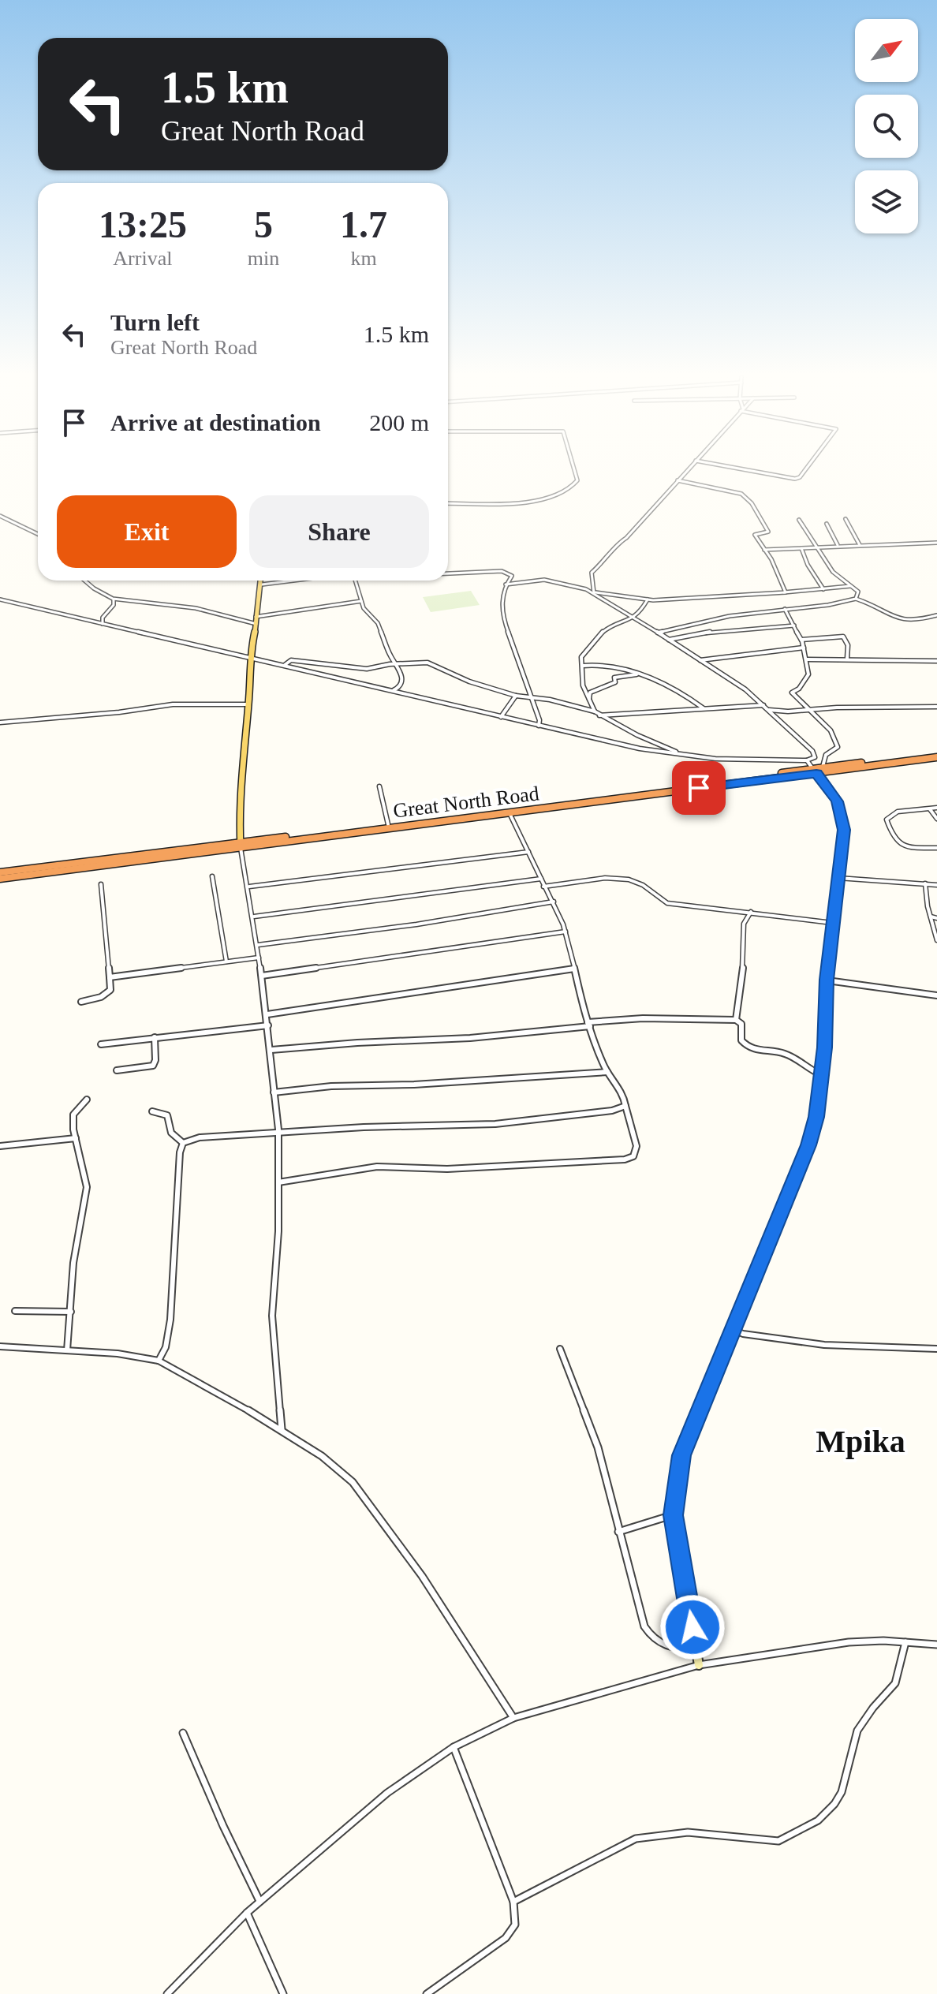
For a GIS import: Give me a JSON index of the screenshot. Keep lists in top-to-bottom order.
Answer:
{
  "streets": {
    "highway": ["Great North Road"]
  },
  "districts": ["Mpika"],
  "north": "top right",
  "page": {
    "turn": ["1.5 km", "Great North Road"],
    "eta": [
      "13:25",
      "Arrival",
      "5",
      "min",
      "1.7",
      "km"
    ],
    "list": [
      {
        "name": "Turn left",
        "note": "Great North Road",
        "value": "1.5 km"
      },
      {
        "name": "Arrive at destination",
        "value": "200 m"
      }
    ],
    "buttons": ["Exit", "Share"]
  }
}
